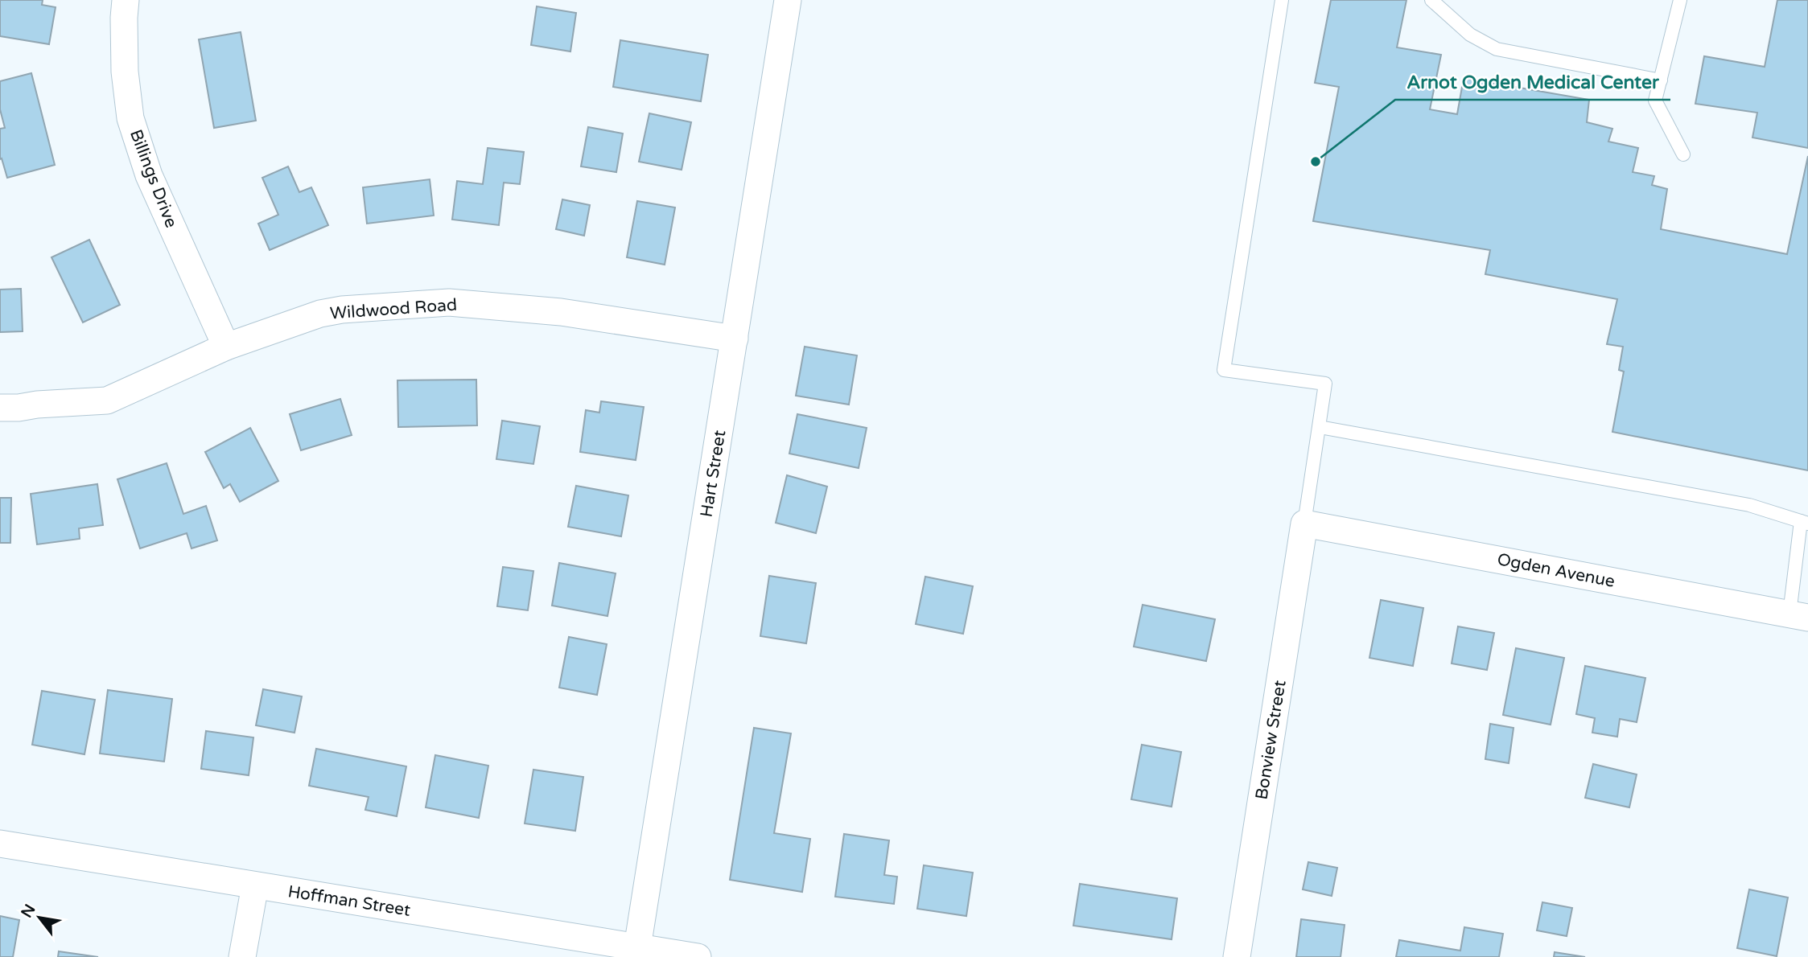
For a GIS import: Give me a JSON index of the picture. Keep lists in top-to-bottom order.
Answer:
{
  "streets": {
    "street": [
      "Billings Drive",
      "Wildwood Road",
      "Hart Street",
      "Ogden Avenue",
      "Bonview Street",
      "Hoffman Street"
    ]
  },
  "crossings": [
    ["Billings Drive", "Wildwood Road"],
    ["Wildwood Road", "Hart Street"],
    ["Hart Street", "Hoffman Street"],
    ["Ogden Avenue", "Bonview Street"]
  ],
  "places": ["Arnot Ogden Medical Center"],
  "north": "top left"
}
